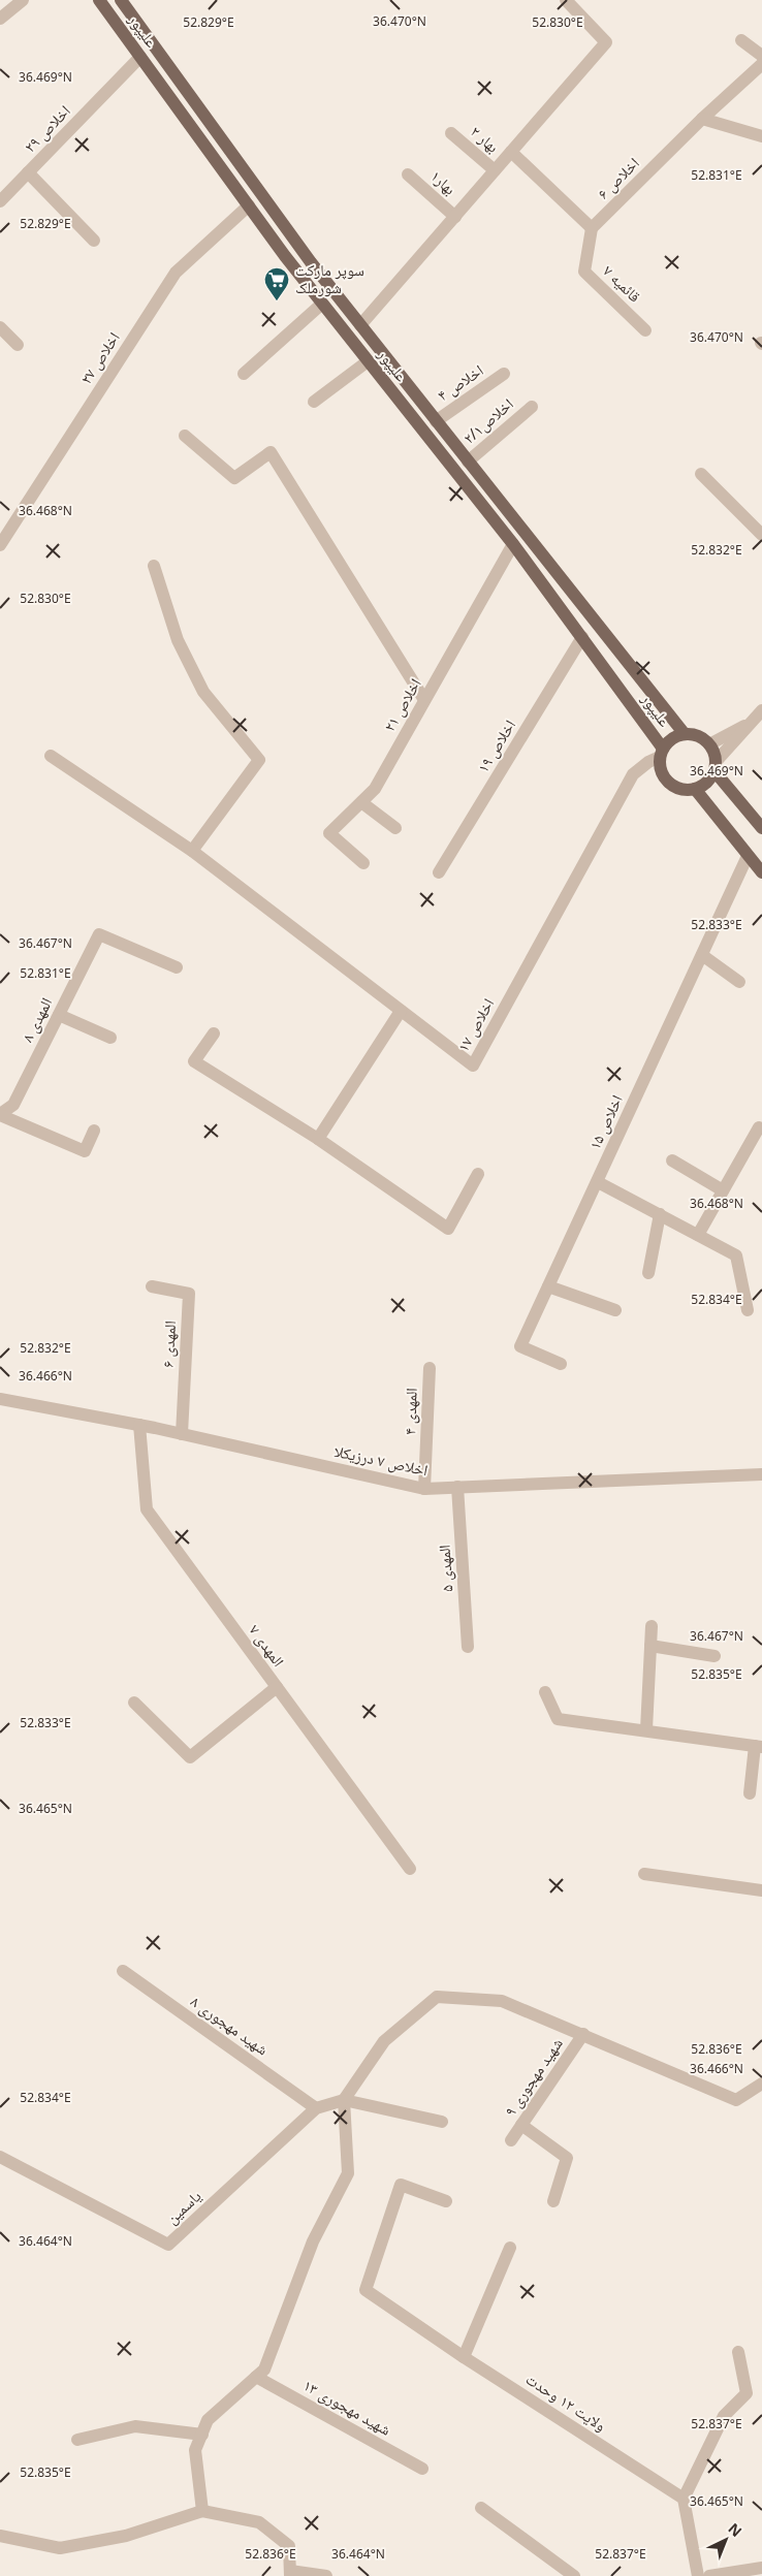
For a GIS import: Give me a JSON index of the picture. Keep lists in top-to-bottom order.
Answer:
{
  "streets": {
    "main road": ["علیپور"],
    "street": [
      "اخلاص ۲۹",
      "بهار ۲",
      "اخلاص ۶",
      "بهار۱",
      "قائمیه ۷",
      "اخلاص ۲۷",
      "اخلاص ۴",
      "اخلاص۲/۱",
      "اخلاص ۲۱",
      "اخلاص ۱۹",
      "المهدی ۸",
      "اخلاص ۱۷",
      "اخلاص ۱۵",
      "المهدی ۶",
      "المهدی ۴",
      "اخلاص ۷ درزیکلا",
      "المهدی ۵",
      "المهدی ۷",
      "شهید مهجوری ۸",
      "شهید مهجوری ۹",
      "یاسمین",
      "ولایت ۱۲ وحدت",
      "شهید مهجوری ۱۳"
    ]
  },
  "crossings": [
    ["علیپور", "اخلاص ۲۹"],
    ["علیپور", "اخلاص ۲۷"],
    ["علیپور", "اخلاص ۴"],
    ["علیپور", "اخلاص۲/۱"],
    ["علیپور", "اخلاص ۲۱"],
    ["علیپور", "اخلاص ۱۹"],
    ["علیپور", "اخلاص ۱۷"],
    ["اخلاص ۶", "قائمیه ۷"],
    ["المهدی ۶", "اخلاص ۷ درزیکلا"],
    ["المهدی ۴", "اخلاص ۷ درزیکلا"],
    ["اخلاص ۷ درزیکلا", "المهدی ۵"],
    ["اخلاص ۷ درزیکلا", "المهدی ۷"],
    ["شهید مهجوری ۸", "یاسمین"]
  ],
  "places": {
    "supermarket": ["سوپر مارکت شورملک"]
  },
  "north": "top right",
  "coordinates": [
    "36.470°N",
    "52.829°E",
    "52.830°E",
    "36.469°N",
    "52.831°E",
    "36.468°N",
    "52.832°E",
    "52.833°E",
    "36.467°N",
    "52.834°E",
    "36.466°N",
    "52.835°E",
    "36.465°N",
    "52.836°E",
    "36.464°N",
    "52.837°E"
  ]
}
